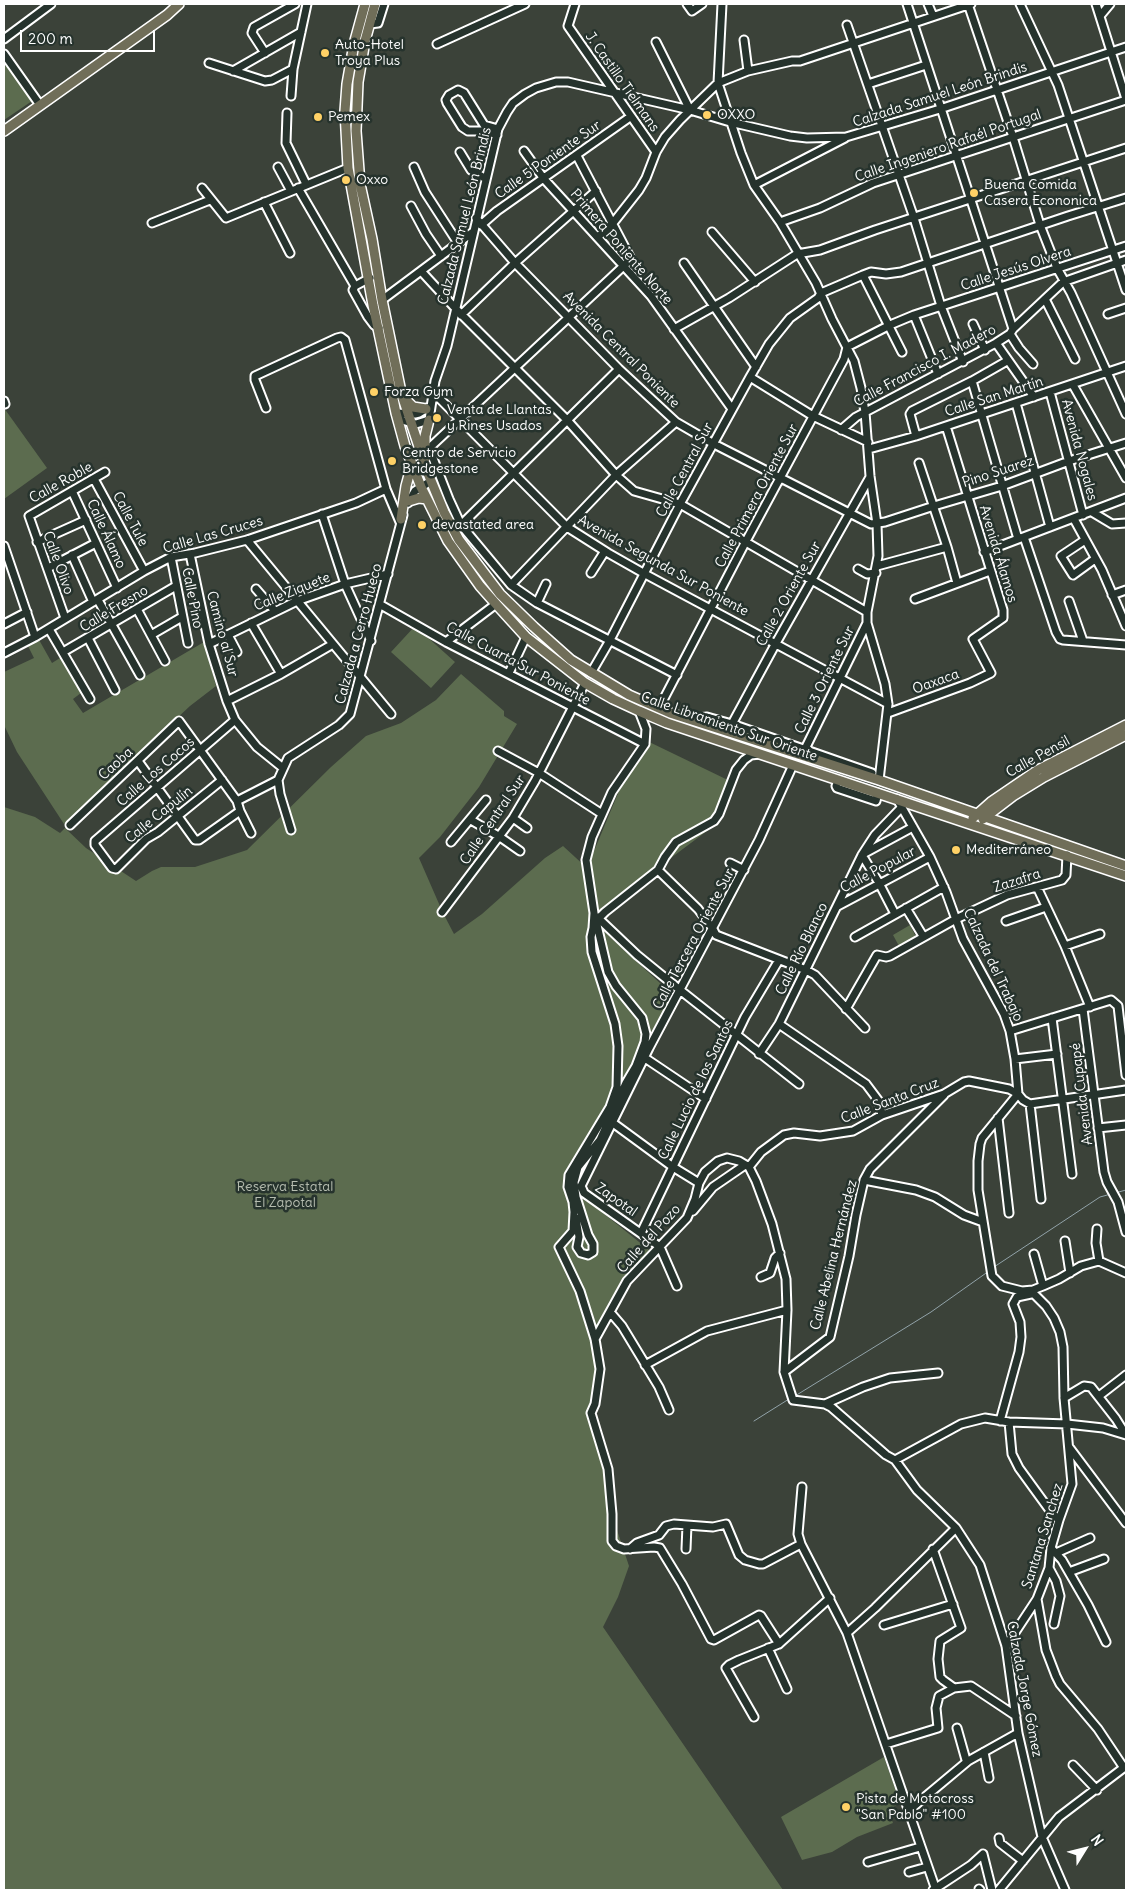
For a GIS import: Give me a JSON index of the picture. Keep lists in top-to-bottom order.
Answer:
{
  "streets": {
    "main road": ["Calle Libramiento Sur Oriente", "Calle Pensil"],
    "street": [
      "J. Castillo Tielmans",
      "Calzada Samuel León Brindis",
      "Calle Ingeniero Rafaél Portugal",
      "Calle 5 Poniente Sur",
      "Primera Poniente Norte",
      "Calle Jesús Olvera",
      "Avenida Central Poniente",
      "Calle Francisco I. Madero",
      "Calle San Martín",
      "Avenida Nogales",
      "Calle Central Sur",
      "Pino Suarez",
      "Calle Roble",
      "Calle Primera Oriente Sur",
      "Calle Tule",
      "Calle Álamo",
      "Calle Las Cruces",
      "Avenida Álamos",
      "Calle Olivo",
      "Avenida Segunda Sur Poniente",
      "Calle Ziquete",
      "Calle 2 Oriente Sur",
      "Calle Pino",
      "Calle Fresno",
      "Camino al Sur",
      "Calzada a Cerro Hueco",
      "Calle Cuarta Sur Poniente",
      "Calle 3 Oriente Sur",
      "Oaxaca",
      "Caoba",
      "Calle Los Cocos",
      "Calle Capulín",
      "Calle Popular",
      "Zazafra",
      "Calle Tercera Oriente Sur",
      "Calle Río Blanco",
      "Calzada del Trabajo",
      "Calle Lucio de los Santos",
      "Avenida Cupapé",
      "Calle Santa Cruz",
      "Zapotal",
      "Calle del Pozo",
      "Calle Abelina Hernández",
      "Santana Sanchez",
      "Calzada Jorge Gómez"
    ]
  },
  "crossings": [
    ["J. Castillo Tielmans", "Calzada Samuel León Brindis"],
    ["J. Castillo Tielmans", "Calle 5 Poniente Sur"],
    ["Calzada Samuel León Brindis", "Avenida Central Poniente"],
    ["Calzada Samuel León Brindis", "Avenida Segunda Sur Poniente"],
    ["Calle 5 Poniente Sur", "Primera Poniente Norte"],
    ["Calle 5 Poniente Sur", "Avenida Central Poniente"],
    ["Primera Poniente Norte", "Calle Central Sur"],
    ["Calle Jesús Olvera", "Calle Primera Oriente Sur"],
    ["Avenida Central Poniente", "Calle Central Sur"],
    ["Avenida Central Poniente", "Pino Suarez"],
    ["Avenida Central Poniente", "Calle Primera Oriente Sur"],
    ["Avenida Central Poniente", "Calle 2 Oriente Sur"],
    ["Calle San Martín", "Avenida Nogales"],
    ["Calle San Martín", "Avenida Álamos"],
    ["Avenida Nogales", "Pino Suarez"],
    ["Calle Central Sur", "Avenida Segunda Sur Poniente"],
    ["Calle Central Sur", "Calle Cuarta Sur Poniente"],
    ["Calle Central Sur", "Calle Libramiento Sur Oriente"],
    ["Pino Suarez", "Avenida Álamos"],
    ["Calle Roble", "Calle Tule"],
    ["Calle Roble", "Calle Álamo"],
    ["Calle Roble", "Calle Olivo"],
    ["Calle Primera Oriente Sur", "Avenida Segunda Sur Poniente"],
    ["Calle Primera Oriente Sur", "Calle Libramiento Sur Oriente"],
    ["Calle Tule", "Calle Las Cruces"],
    ["Calle Álamo", "Calle Las Cruces"],
    ["Calle Las Cruces", "Calle Olivo"],
    ["Calle Las Cruces", "Calle Pino"],
    ["Calle Las Cruces", "Camino al Sur"],
    ["Avenida Álamos", "Oaxaca"],
    ["Avenida Segunda Sur Poniente", "Calle 2 Oriente Sur"],
    ["Avenida Segunda Sur Poniente", "Calle 3 Oriente Sur"],
    ["Calle Ziquete", "Camino al Sur"],
    ["Calle Ziquete", "Calzada a Cerro Hueco"],
    ["Calle Pino", "Calle Fresno"],
    ["Camino al Sur", "Calzada a Cerro Hueco"],
    ["Camino al Sur", "Calle Los Cocos"],
    ["Calzada a Cerro Hueco", "Calle Cuarta Sur Poniente"],
    ["Calzada a Cerro Hueco", "Calle Libramiento Sur Oriente"],
    ["Calle Libramiento Sur Oriente", "Calle Pensil"],
    ["Calle Libramiento Sur Oriente", "Zazafra"],
    ["Calle Libramiento Sur Oriente", "Calle Tercera Oriente Sur"],
    ["Calle Libramiento Sur Oriente", "Calzada del Trabajo"],
    ["Caoba", "Calle Los Cocos"],
    ["Calle Los Cocos", "Calle Capulín"],
    ["Calle Popular", "Calle Río Blanco"],
    ["Calle Popular", "Calzada del Trabajo"],
    ["Zazafra", "Calzada del Trabajo"],
    ["Zazafra", "Avenida Cupapé"],
    ["Calle Tercera Oriente Sur", "Zapotal"],
    ["Calle Río Blanco", "Calzada del Trabajo"],
    ["Calzada del Trabajo", "Calle Santa Cruz"],
    ["Calle Lucio de los Santos", "Zapotal"],
    ["Calle Santa Cruz", "Calle del Pozo"],
    ["Calle Santa Cruz", "Calle Abelina Hernández"],
    ["Zapotal", "Calle del Pozo"],
    ["Santana Sanchez", "Calzada Jorge Gómez"]
  ],
  "parks": ["Reserva Estatal El Zapotal"],
  "places": [
    "Auto-Hotel Troya Plus",
    "OXXO",
    "Pemex",
    "Oxxo",
    "Buena Comida Casera Econonica",
    "Forza Gym",
    "Venta de Llantas y Rines Usados",
    "Centro de Servicio Bridgestone",
    "devastated area",
    "Mediterráneo",
    "Pista de Motocross \"San Pablo\" #100"
  ],
  "scale_bar": "200 m",
  "north": "top right"
}
